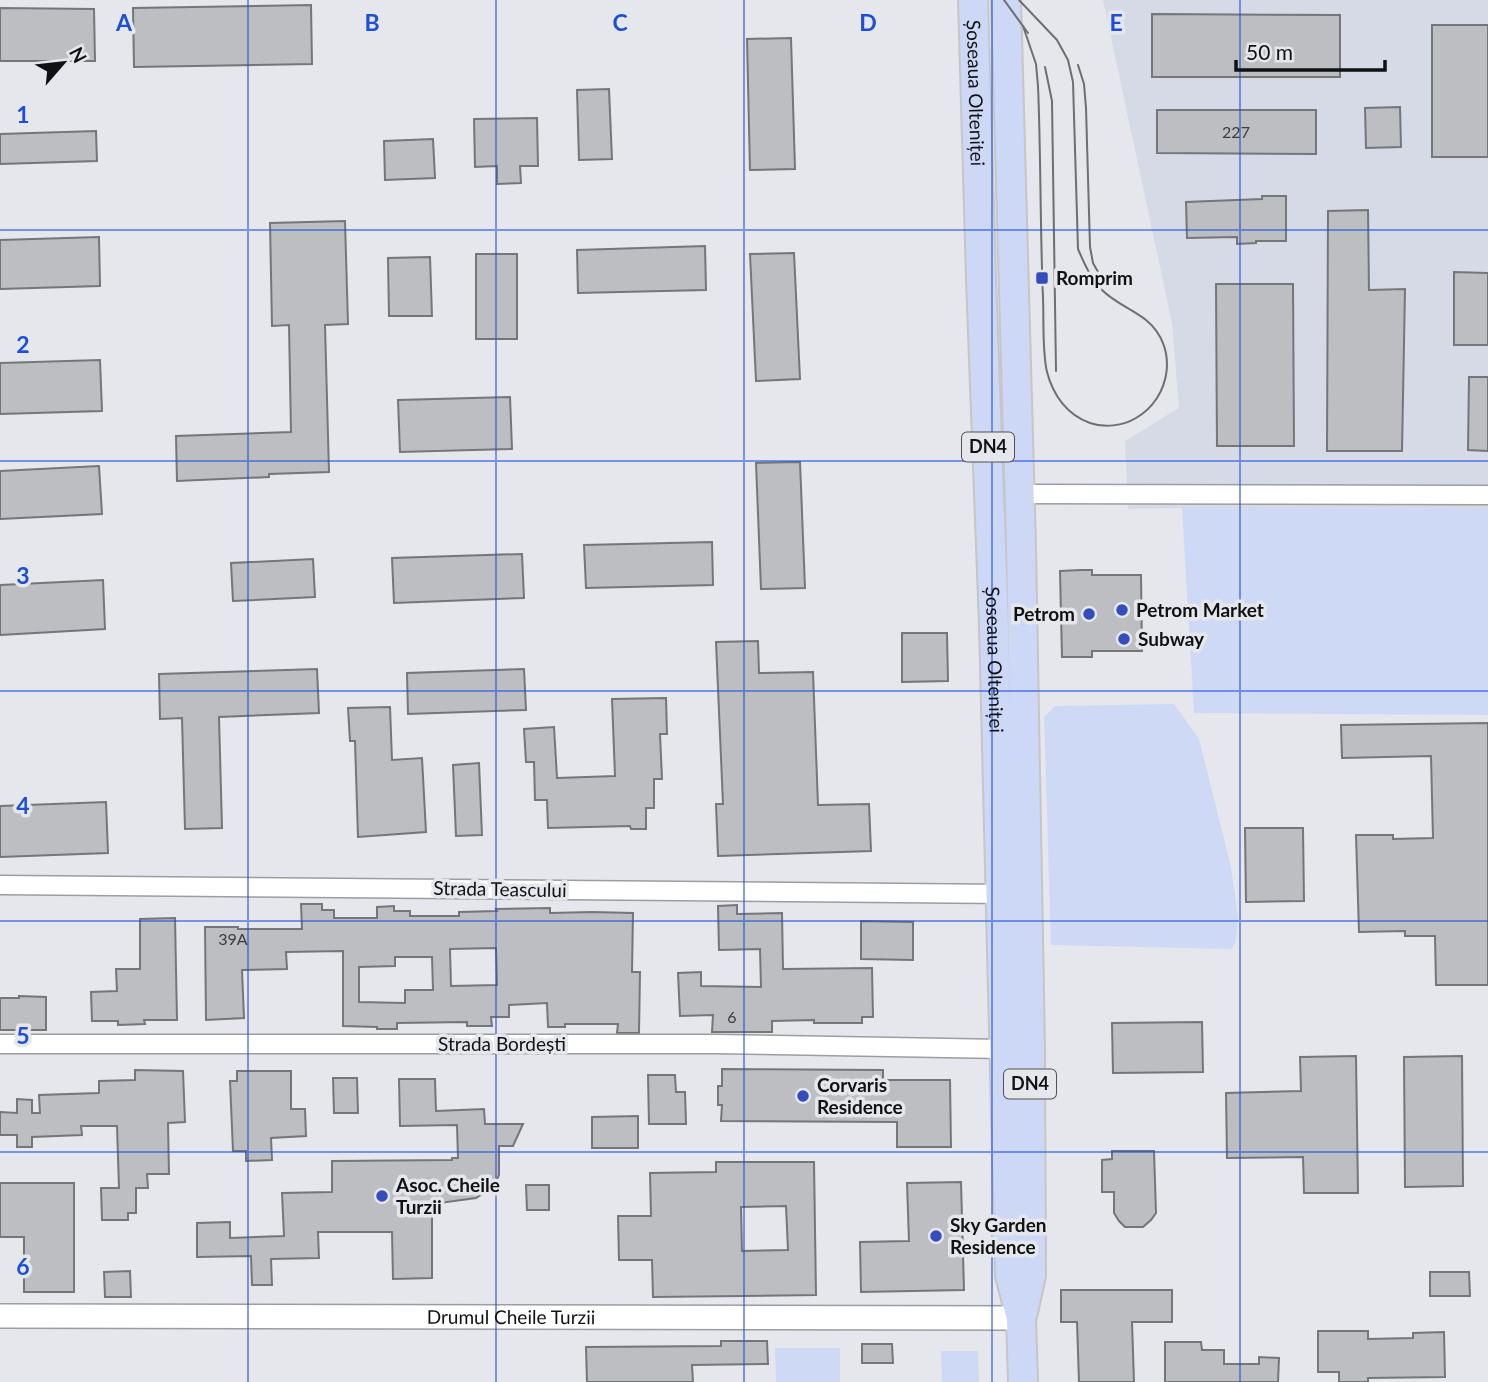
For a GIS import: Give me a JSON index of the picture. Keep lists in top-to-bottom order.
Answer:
{
  "streets": {
    "main road": ["Șoseaua Olteniței", "DN4"],
    "street": ["Strada Teascului", "Strada Bordești", "Drumul Cheile Turzii"]
  },
  "crossings": [
    ["Șoseaua Olteniței", "Strada Teascului"],
    ["Șoseaua Olteniței", "Strada Bordești"],
    ["Șoseaua Olteniței", "Drumul Cheile Turzii"]
  ],
  "places": {
    "transit": ["Romprim"],
    "other": [
      "Petrom Market",
      "Petrom",
      "Subway",
      "Corvaris Residence",
      "Asoc. Cheile Turzii",
      "Sky Garden Residence"
    ]
  },
  "house_numbers": ["227", "39A", "6"],
  "scale_bar": "50 m",
  "north": "top right",
  "grid": {
    "columns": [
      "A",
      "B",
      "C",
      "D",
      "E"
    ],
    "rows": [
      "1",
      "2",
      "3",
      "4",
      "5",
      "6"
    ]
  }
}
